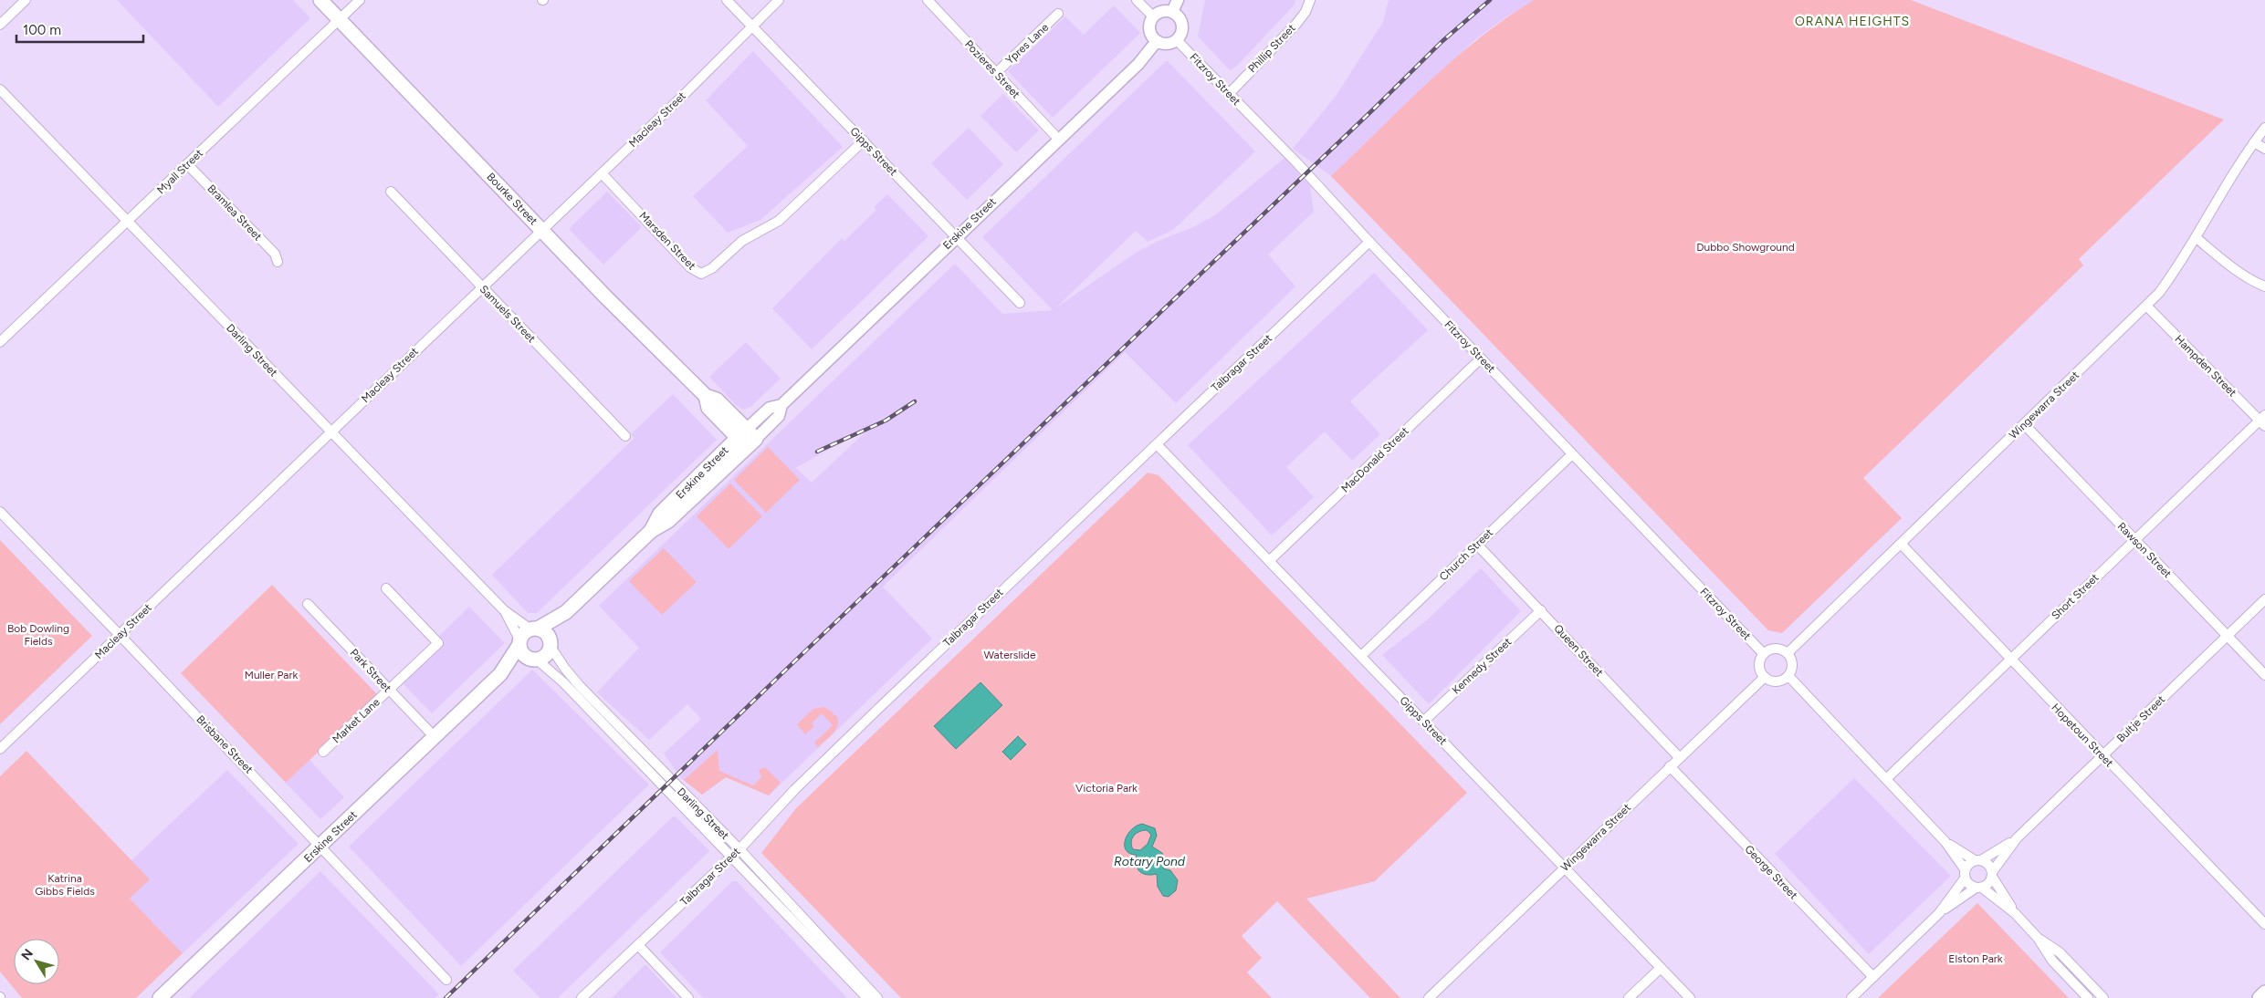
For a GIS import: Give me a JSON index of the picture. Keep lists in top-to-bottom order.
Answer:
{
  "streets": {
    "highway": ["Bourke Street", "Erskine Street"],
    "street": [
      "Ypres Lane",
      "Phillip Street",
      "Pozieres Street",
      "Fitzroy Street",
      "Macleay Street",
      "Gipps Street",
      "Myall Street",
      "Bramlea Street",
      "Marsden Street",
      "Samuels Street",
      "Darling Street",
      "Talbragar Street",
      "Hampden Street",
      "Wingewarra Street",
      "MacDonald Street",
      "Rawson Street",
      "Church Street",
      "Short Street",
      "Queen Street",
      "Kennedy Street",
      "Park Street",
      "Bultje Street",
      "Market Lane",
      "Hopetoun Street",
      "Brisbane Street",
      "George Street"
    ]
  },
  "crossings": [
    ["Ypres Lane", "Pozieres Street"],
    ["Phillip Street", "Fitzroy Street"],
    ["Pozieres Street", "Erskine Street"],
    ["Fitzroy Street", "Erskine Street"],
    ["Fitzroy Street", "Talbragar Street"],
    ["Fitzroy Street", "Wingewarra Street"],
    ["Fitzroy Street", "MacDonald Street"],
    ["Fitzroy Street", "Church Street"],
    ["Macleay Street", "Gipps Street"],
    ["Macleay Street", "Bourke Street"],
    ["Macleay Street", "Marsden Street"],
    ["Macleay Street", "Samuels Street"],
    ["Macleay Street", "Darling Street"],
    ["Macleay Street", "Brisbane Street"],
    ["Gipps Street", "Erskine Street"],
    ["Gipps Street", "Marsden Street"],
    ["Gipps Street", "Talbragar Street"],
    ["Gipps Street", "Wingewarra Street"],
    ["Gipps Street", "MacDonald Street"],
    ["Gipps Street", "Church Street"],
    ["Gipps Street", "Kennedy Street"],
    ["Myall Street", "Bourke Street"],
    ["Myall Street", "Bramlea Street"],
    ["Myall Street", "Darling Street"],
    ["Bourke Street", "Erskine Street"],
    ["Erskine Street", "Darling Street"],
    ["Erskine Street", "Park Street"],
    ["Erskine Street", "Brisbane Street"],
    ["Darling Street", "Talbragar Street"],
    ["Hampden Street", "Wingewarra Street"],
    ["Hampden Street", "Short Street"],
    ["Wingewarra Street", "Rawson Street"],
    ["Wingewarra Street", "Queen Street"],
    ["Wingewarra Street", "Hopetoun Street"],
    ["Wingewarra Street", "George Street"],
    ["Rawson Street", "Short Street"],
    ["Rawson Street", "Bultje Street"],
    ["Church Street", "Queen Street"],
    ["Short Street", "Hopetoun Street"],
    ["Queen Street", "Kennedy Street"],
    ["Park Street", "Market Lane"],
    ["Bultje Street", "Hopetoun Street"]
  ],
  "districts": ["ORANA HEIGHTS"],
  "water": ["Rotary Pond"],
  "parks": [
    "Dubbo Showground",
    "Bob Dowling Fields",
    "Waterslide",
    "Muller Park",
    "Victoria Park",
    "Katrina Gibbs Fields",
    "Elston Park"
  ],
  "scale_bar": "100 m",
  "north": "top left"
}
